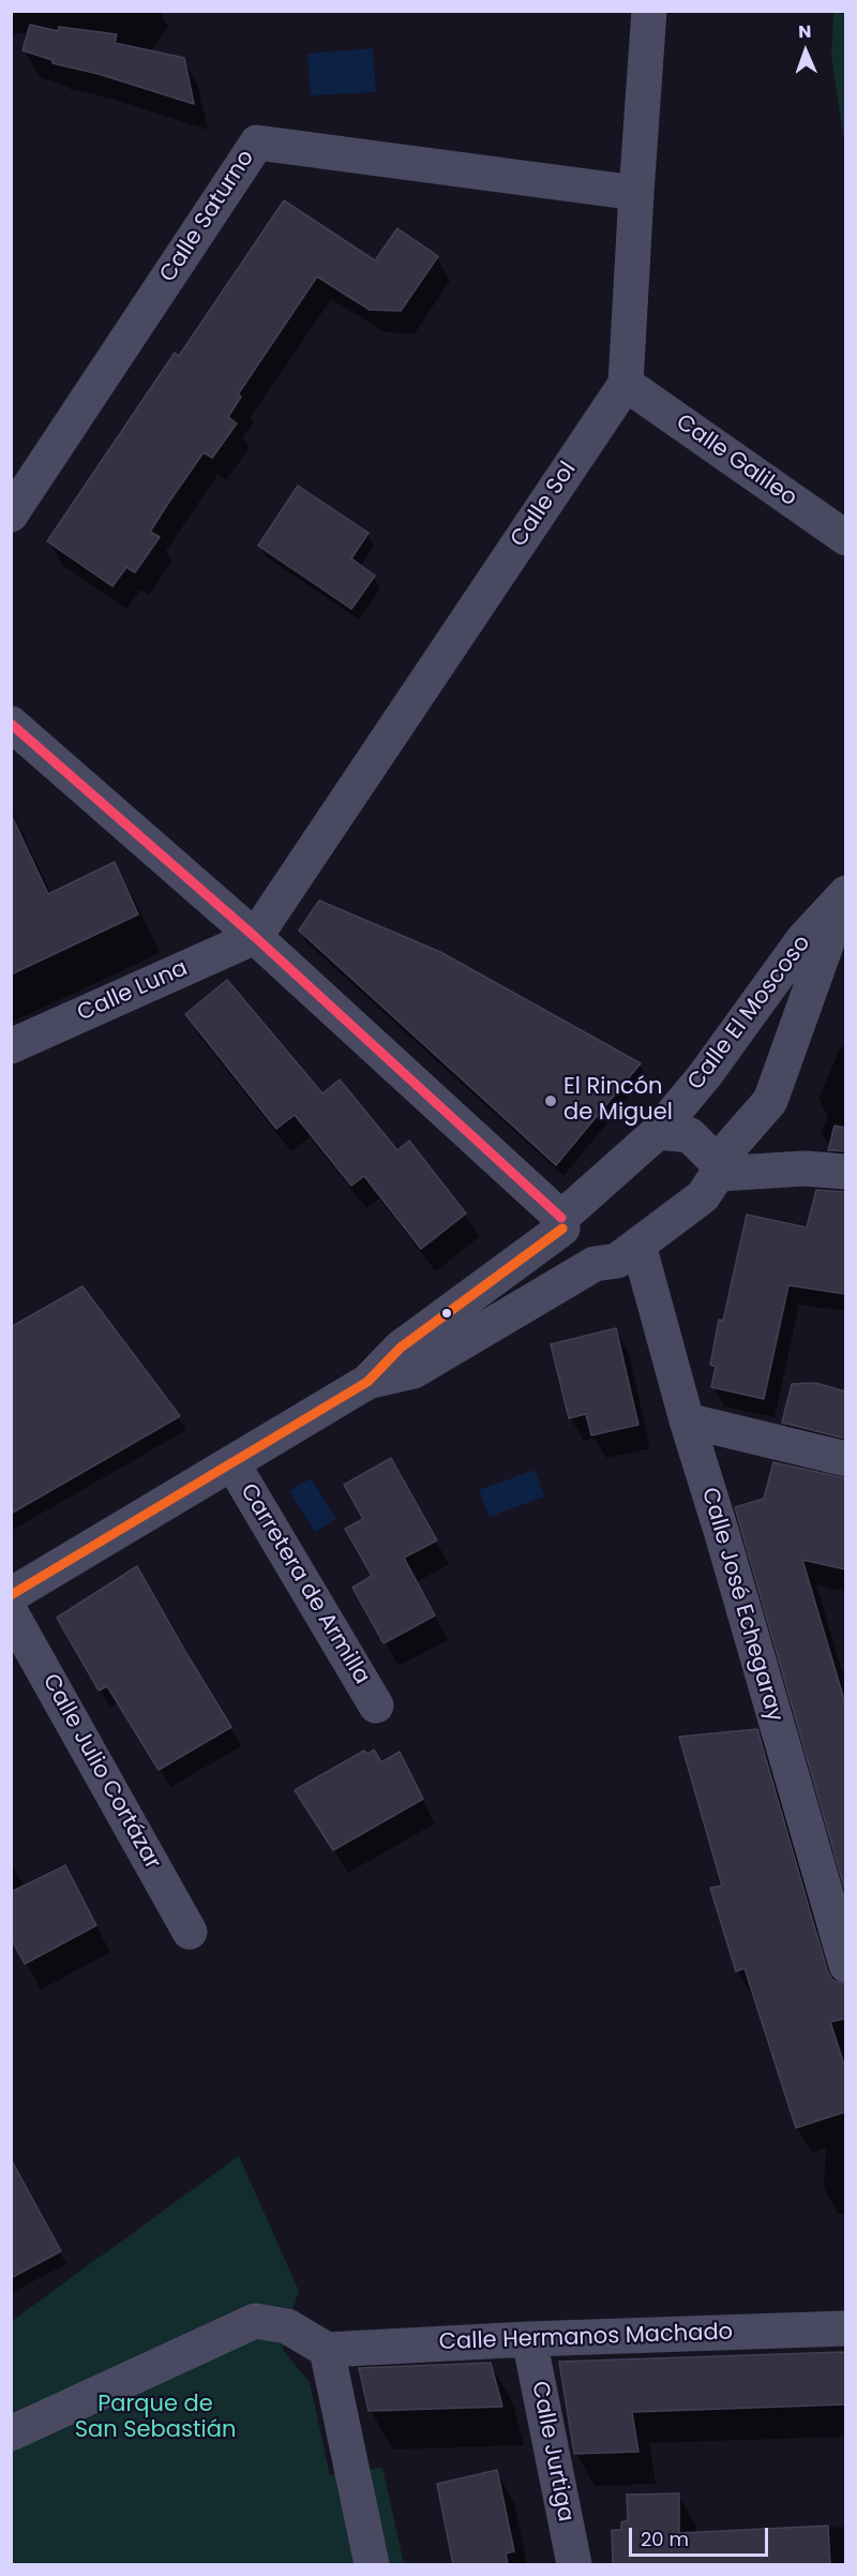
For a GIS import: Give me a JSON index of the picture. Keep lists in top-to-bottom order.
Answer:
{
  "streets": {
    "street": [
      "Calle Saturno",
      "Calle Galileo",
      "Calle Sol",
      "Calle Luna",
      "Calle El Moscoso",
      "Carretera de Armilla",
      "Calle José Echegaray",
      "Calle Julio Cortázar",
      "Calle Hermanos Machado",
      "Calle Jurtiga"
    ]
  },
  "crossings": [
    ["Calle Galileo", "Calle Sol"],
    ["Calle Sol", "Calle Luna"],
    ["Calle El Moscoso", "Carretera de Armilla"],
    ["Calle El Moscoso", "Calle José Echegaray"],
    ["Carretera de Armilla", "Calle José Echegaray"],
    ["Calle Hermanos Machado", "Calle Jurtiga"]
  ],
  "parks": ["Parque de San Sebastián"],
  "places": ["El Rincón de Miguel"],
  "scale_bar": "20 m",
  "north": "top"
}
